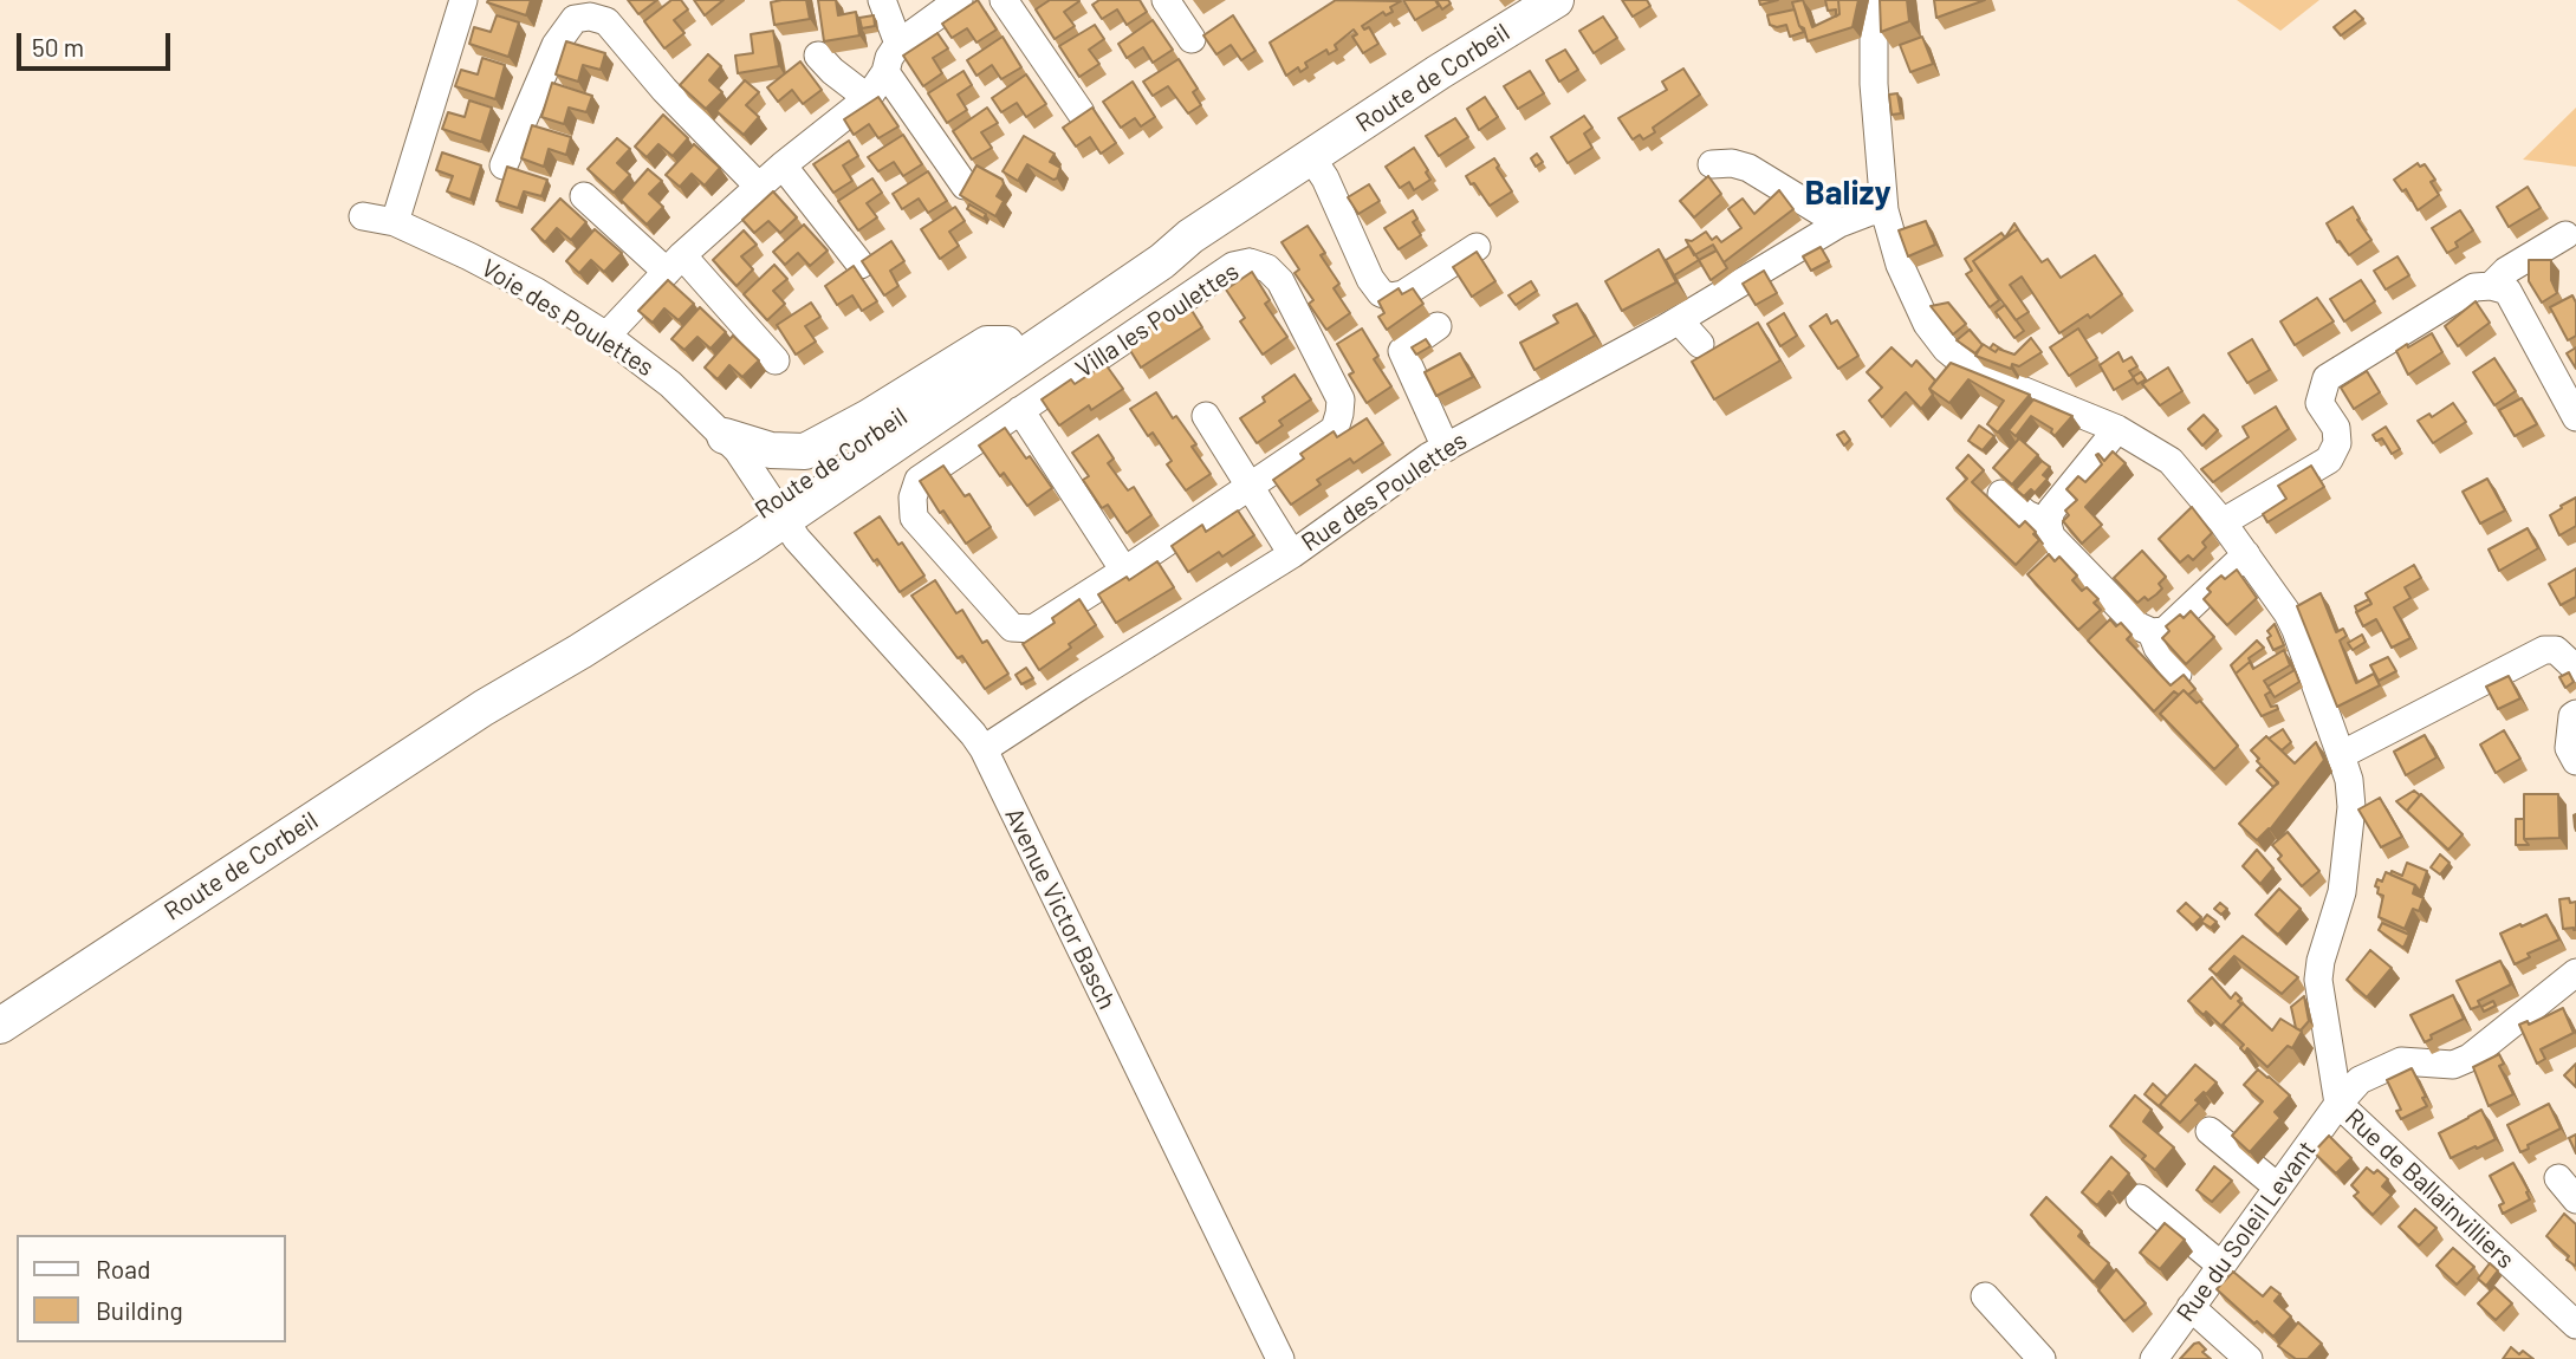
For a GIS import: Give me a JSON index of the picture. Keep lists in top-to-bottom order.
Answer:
{
  "streets": {
    "main road": ["Route de Corbeil"],
    "street": [
      "Voie des Poulettes",
      "Villa les Poulettes",
      "Rue des Poulettes",
      "Avenue Victor Basch",
      "Rue de Ballainvilliers",
      "Rue du Soleil Levant"
    ]
  },
  "crossings": [
    ["Route de Corbeil", "Voie des Poulettes"],
    ["Route de Corbeil", "Avenue Victor Basch"],
    ["Voie des Poulettes", "Avenue Victor Basch"],
    ["Rue des Poulettes", "Avenue Victor Basch"],
    ["Rue des Poulettes", "Rue de Ballainvilliers"],
    ["Rue de Ballainvilliers", "Rue du Soleil Levant"]
  ],
  "districts": ["Balizy"],
  "legend": ["Road", "Building"],
  "scale_bar": "50 m"
}
